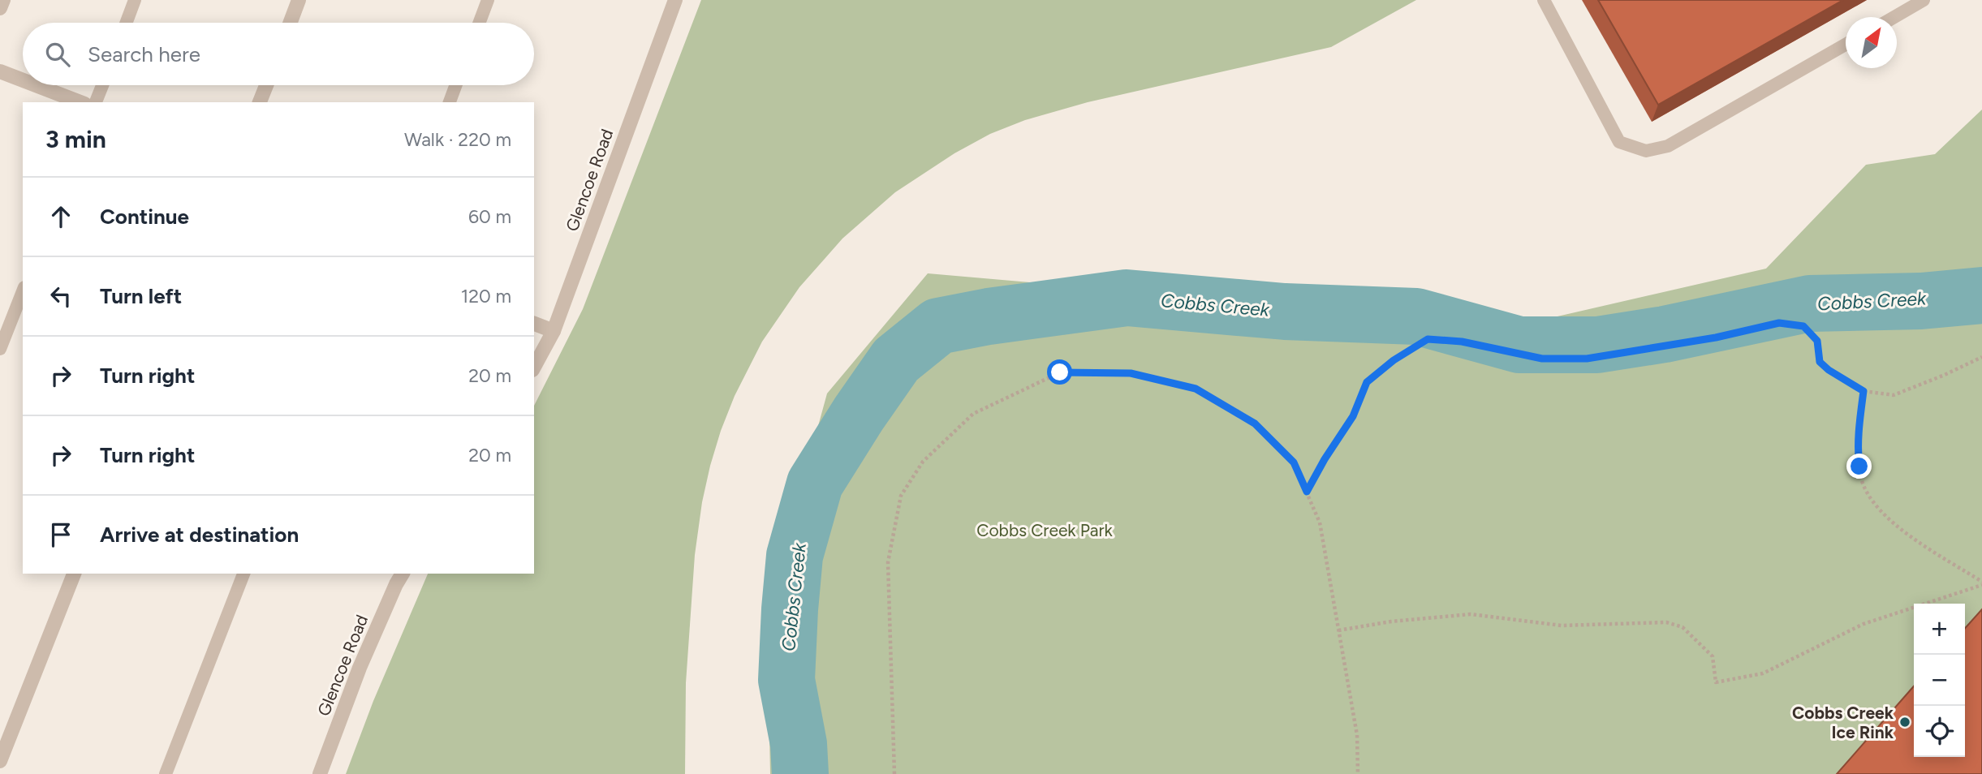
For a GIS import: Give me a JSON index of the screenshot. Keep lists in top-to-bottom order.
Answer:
{
  "streets": {
    "street": ["Glencoe Road"]
  },
  "water": ["Cobbs Creek"],
  "parks": ["Cobbs Creek Park"],
  "places": ["Cobbs Creek Ice Rink"],
  "north": "top right",
  "page": {
    "search": "Search here",
    "heading": ["3 min", "Walk · 220 m"],
    "list": [
      ["Continue", "60 m"],
      ["Turn left", "120 m"],
      ["Turn right", "20 m"],
      ["Turn right", "20 m"],
      "Arrive at destination"
    ],
    "map_buttons": ["+", "−"]
  }
}
